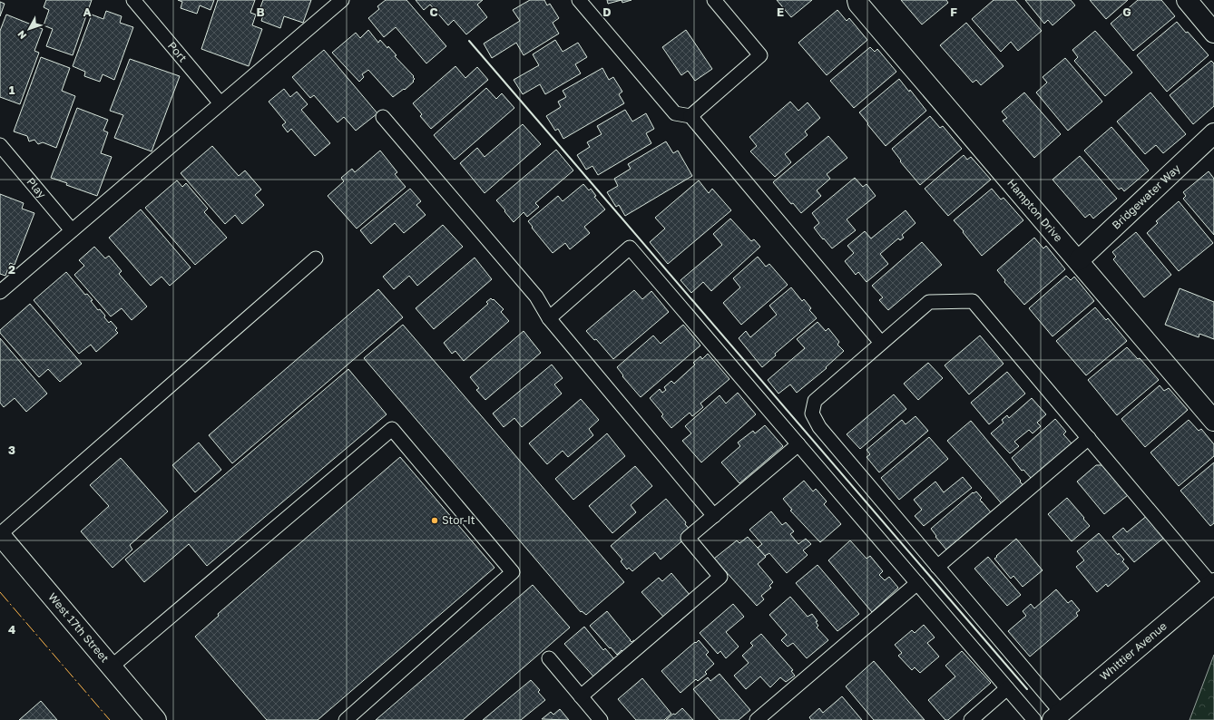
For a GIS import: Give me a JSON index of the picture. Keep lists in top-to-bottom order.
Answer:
{
  "streets": {
    "street": [
      "Bridgewater Way",
      "Hampton Drive",
      "West 17th Street",
      "Whittier Avenue"
    ],
    "lane": ["Port", "Play"]
  },
  "crossings": [
    ["Bridgewater Way", "Hampton Drive"]
  ],
  "places": ["Stor-It"],
  "north": "bottom left",
  "grid": {
    "columns": [
      "A",
      "B",
      "C",
      "D",
      "E",
      "F",
      "G"
    ],
    "rows": [
      "1",
      "2",
      "3",
      "4"
    ]
  }
}
